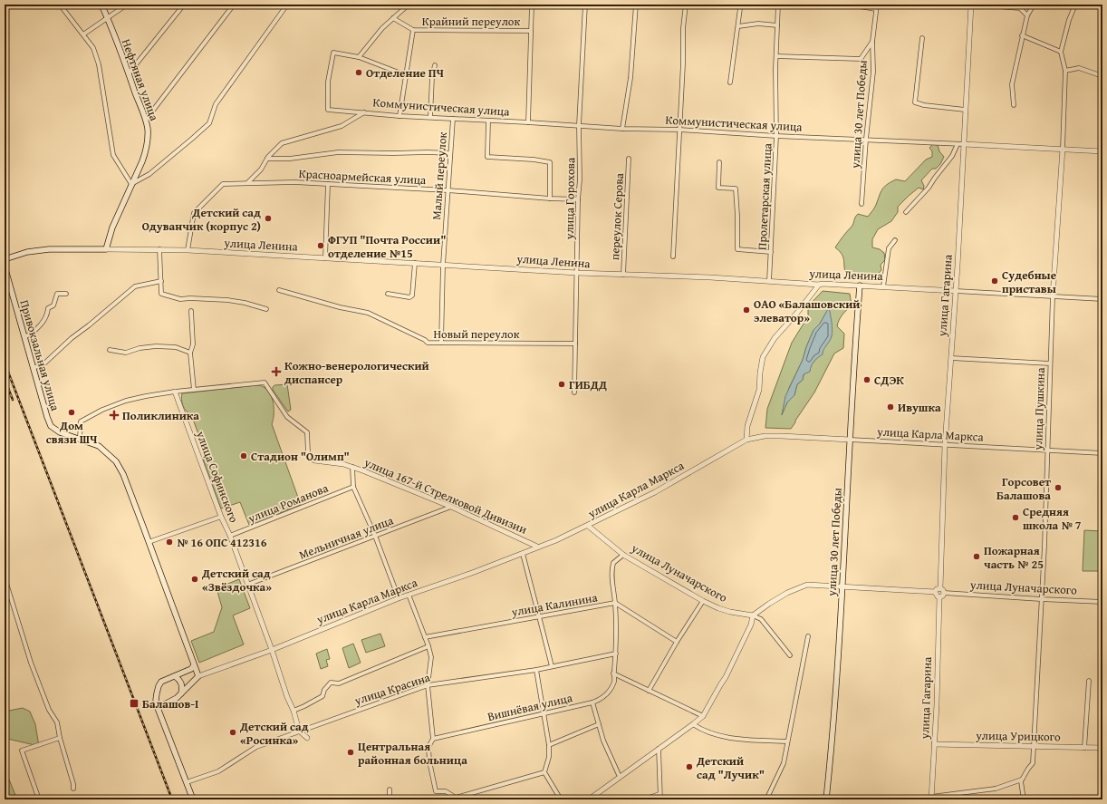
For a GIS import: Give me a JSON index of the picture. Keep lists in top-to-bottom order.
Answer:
{
  "streets": {
    "main road": [
      "Нефтяная улица",
      "улица 30 лет Победы",
      "улица Ленина",
      "Привокзальная улица"
    ],
    "street": [
      "Крайний переулок",
      "Коммунистическая улица",
      "Малый переулок",
      "Красноармейская улица",
      "Пролетарская улица",
      "улица Горохова",
      "переулок Серова",
      "улица Гагарина",
      "Новый переулок",
      "улица Пушкина",
      "улица Карла Маркса",
      "улица Софинского",
      "улица 167-й Стрелковой Дивизии",
      "улица Романова",
      "Мельничная улица",
      "улица Луначарского",
      "улица Калинина",
      "улица Красина",
      "Вишнёвая улица",
      "улица Урицкого"
    ]
  },
  "crossings": [
    ["Нефтяная улица", "улица Ленина"],
    ["Коммунистическая улица", "улица 30 лет Победы"],
    ["Коммунистическая улица", "Малый переулок"],
    ["Коммунистическая улица", "Красноармейская улица"],
    ["Коммунистическая улица", "Пролетарская улица"],
    ["Коммунистическая улица", "улица Горохова"],
    ["Коммунистическая улица", "улица Гагарина"],
    ["Коммунистическая улица", "улица Пушкина"],
    ["улица 30 лет Победы", "улица Ленина"],
    ["улица 30 лет Победы", "улица Карла Маркса"],
    ["Малый переулок", "Красноармейская улица"],
    ["Малый переулок", "улица Ленина"],
    ["Малый переулок", "Новый переулок"],
    ["Красноармейская улица", "улица Горохова"],
    ["Красноармейская улица", "улица Ленина"],
    ["Пролетарская улица", "улица Ленина"],
    ["улица Горохова", "улица Ленина"],
    ["улица Горохова", "Новый переулок"],
    ["переулок Серова", "улица Ленина"],
    ["улица Ленина", "улица Гагарина"],
    ["улица Ленина", "улица Пушкина"],
    ["улица Гагарина", "улица Карла Маркса"],
    ["улица Гагарина", "улица Луначарского"],
    ["улица Гагарина", "улица Урицкого"],
    ["Привокзальная улица", "улица Карла Маркса"],
    ["улица Пушкина", "улица Карла Маркса"],
    ["улица Пушкина", "улица Луначарского"],
    ["улица Пушкина", "улица Урицкого"],
    ["улица Карла Маркса", "улица Софинского"],
    ["улица Карла Маркса", "улица 167-й Стрелковой Дивизии"],
    ["улица Карла Маркса", "улица Луначарского"],
    ["улица Софинского", "улица 167-й Стрелковой Дивизии"],
    ["улица Софинского", "улица Романова"],
    ["улица Софинского", "Мельничная улица"],
    ["улица Софинского", "улица Красина"],
    ["улица 167-й Стрелковой Дивизии", "Мельничная улица"],
    ["улица Луначарского", "Вишнёвая улица"],
    ["улица Калинина", "Вишнёвая улица"],
    ["улица Красина", "Вишнёвая улица"]
  ],
  "places": {
    "other": [
      "Отделение ПЧ",
      "Детский сад Одуванчик (корпус 2)",
      "ФГУП \"Почта России\" отделение №15",
      "Судебные приставы",
      "ОАО «Балашовский элеватор»",
      "СДЭК",
      "ГИБДД",
      "Ивушка",
      "Дом связи ШЧ",
      "Стадион \"Олимп\"",
      "Горсовет Балашова",
      "Средняя школа № 7",
      "№ 16 ОПС 412316",
      "Пожарная часть № 25",
      "Детский сад «Звёздочка»",
      "Детский сад «Росинка»",
      "Центральная районная больница",
      "Детский сад \"Лучик\""
    ],
    "health": ["Кожно-венерологический диспансер", "Поликлиника"],
    "transit": ["Балашов-I"]
  }
}
